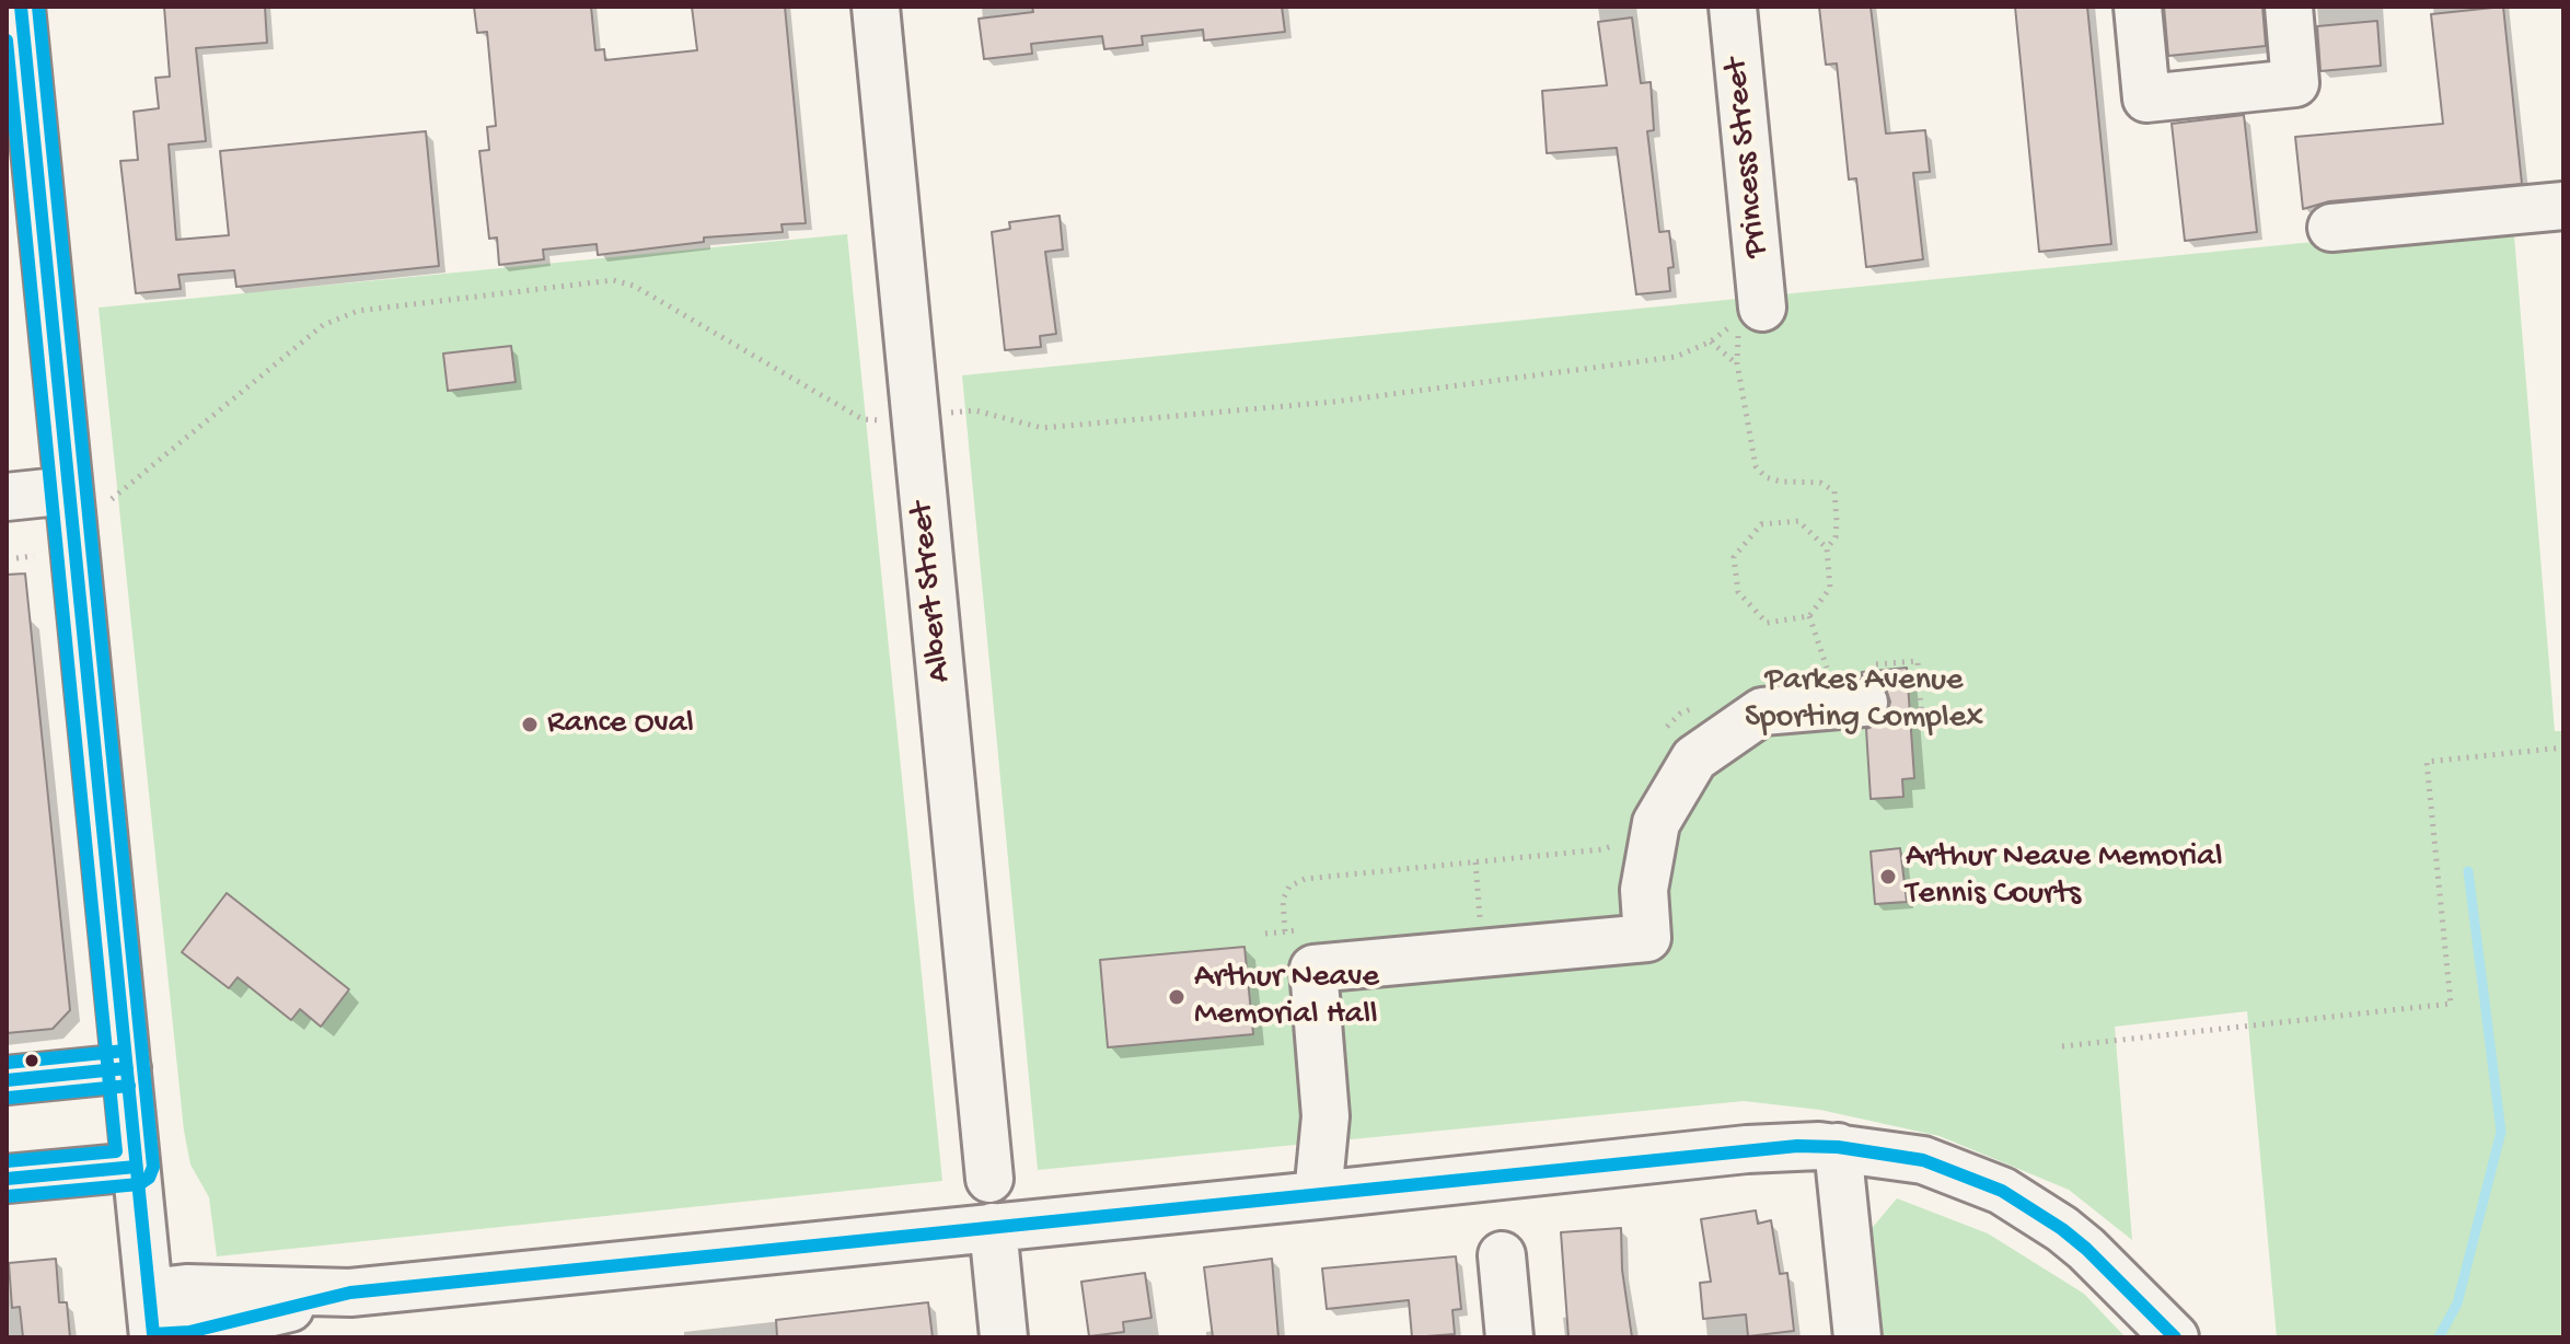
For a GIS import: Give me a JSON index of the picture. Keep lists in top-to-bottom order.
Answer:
{
  "streets": {
    "street": ["Princess Street", "Albert Street"]
  },
  "parks": ["Parkes Avenue Sporting Complex"],
  "places": ["Rance Oval", "Arthur Neave Memorial Tennis Courts", "Arthur Neave Memorial Hall"]
}
